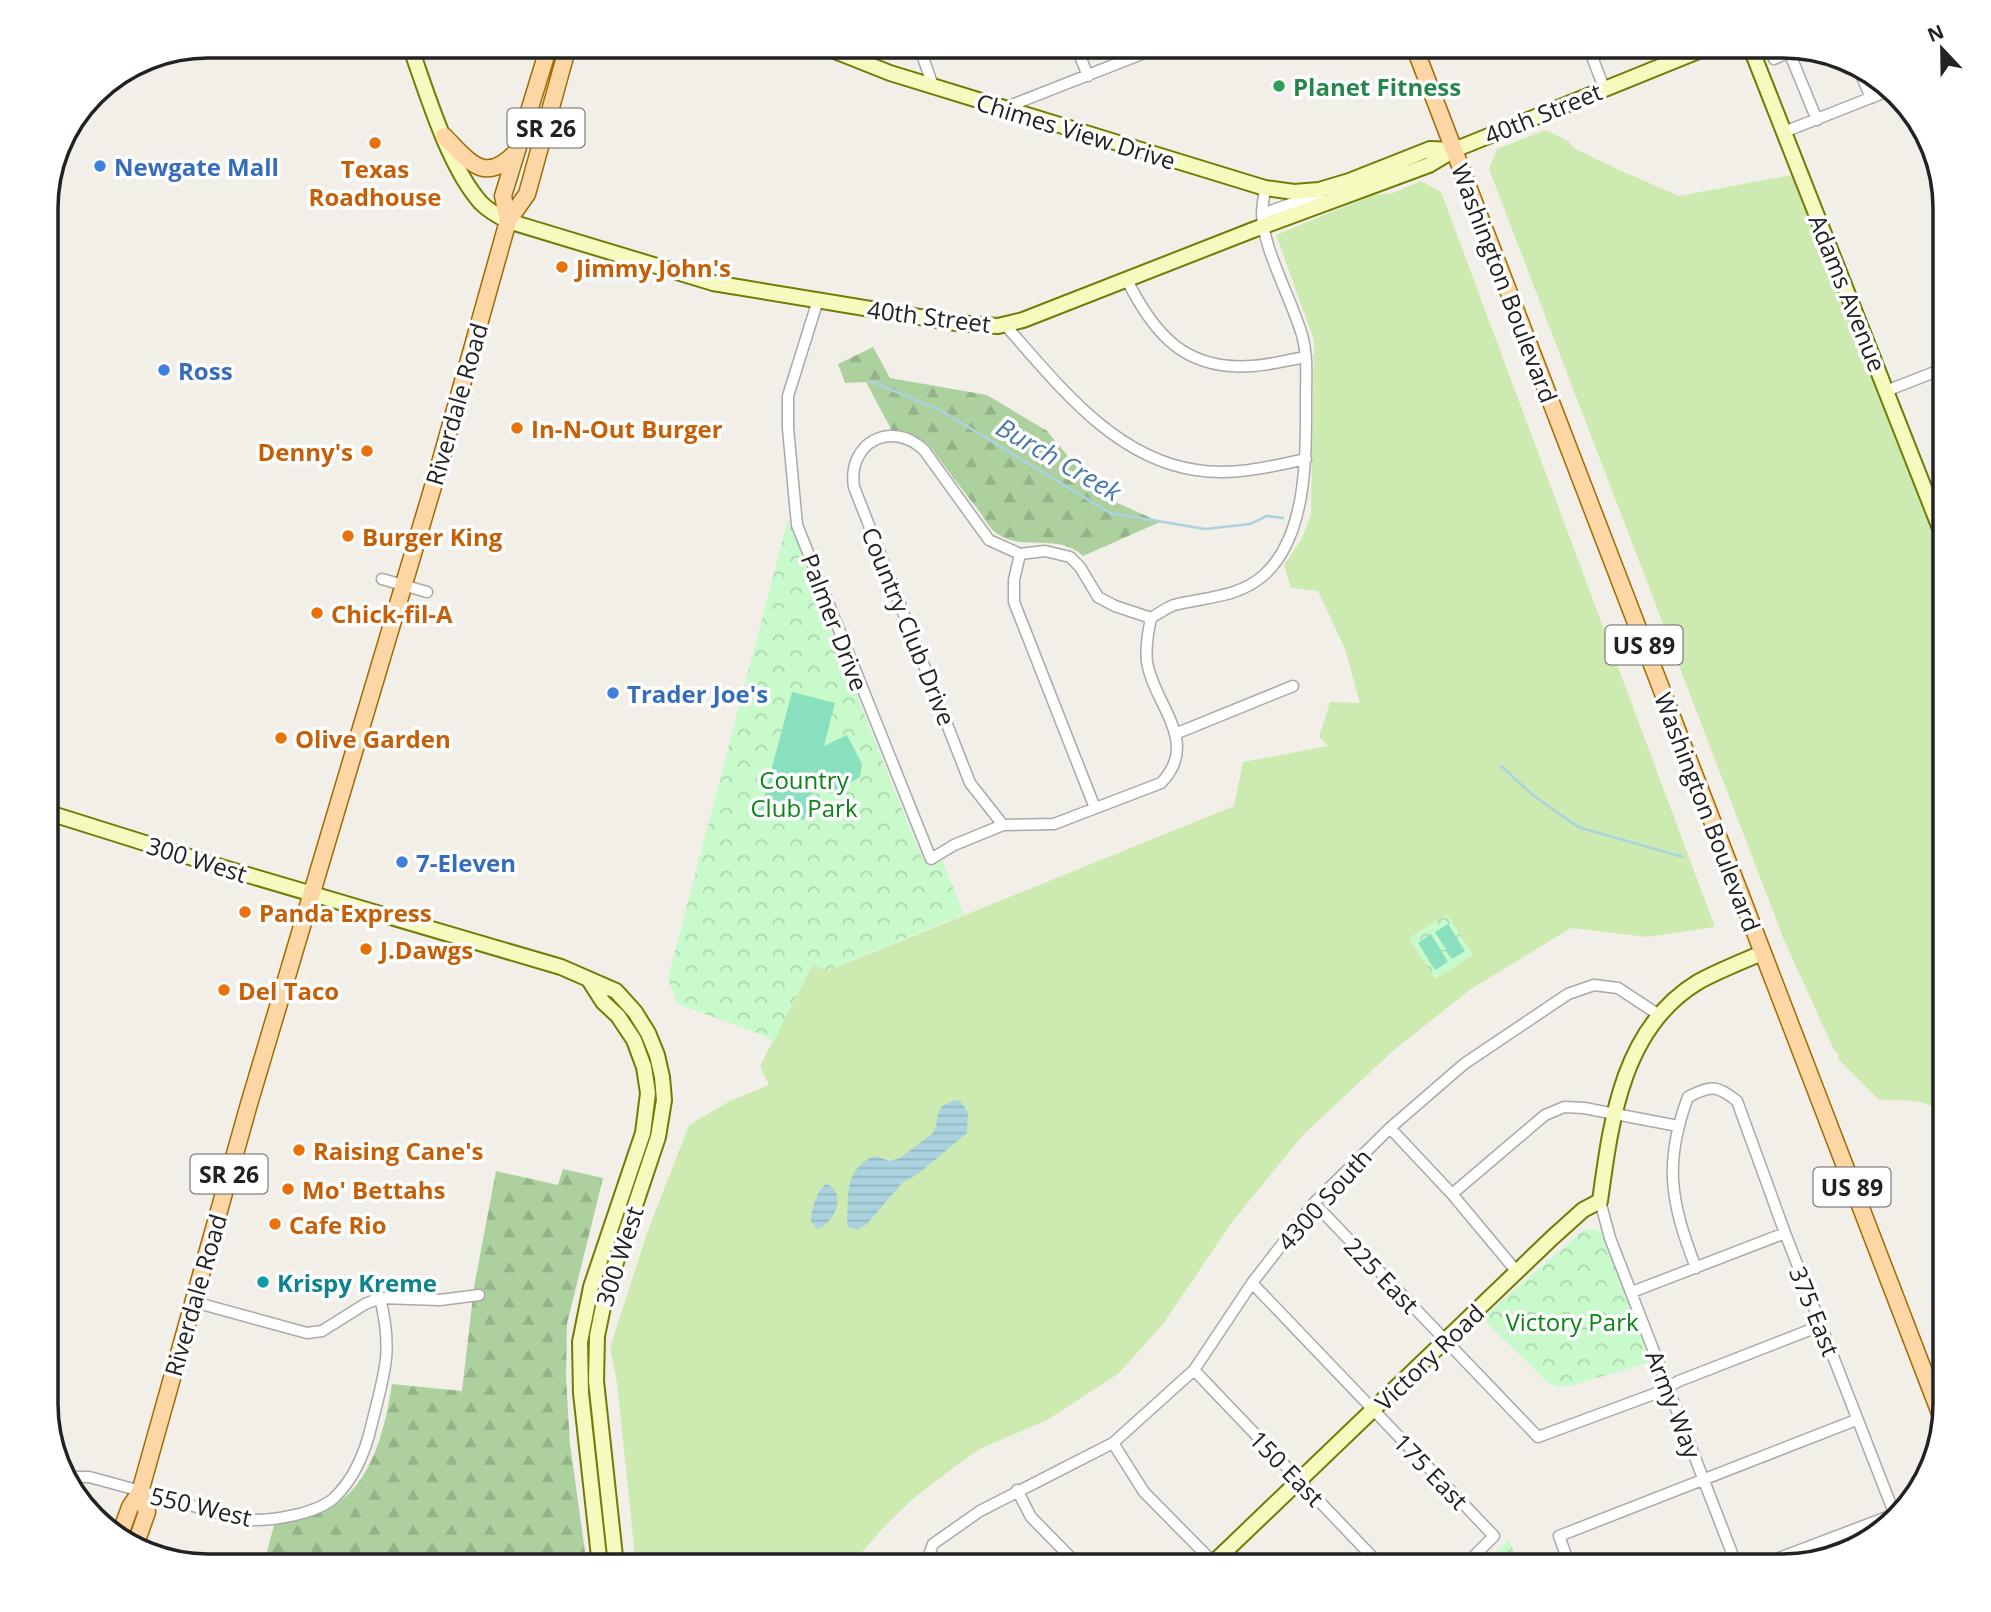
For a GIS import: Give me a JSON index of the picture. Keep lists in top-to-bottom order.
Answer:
{
  "streets": {
    "main road": [
      "40th Street",
      "SR 26",
      "Chimes View Drive",
      "Washington Boulevard",
      "Adams Avenue",
      "Riverdale Road",
      "US 89",
      "300 West",
      "Victory Road"
    ],
    "street": [
      "Palmer Drive",
      "Country Club Drive",
      "4300 South",
      "225 East",
      "375 East",
      "Army Way",
      "150 East",
      "175 East",
      "550 West"
    ]
  },
  "crossings": [
    ["40th Street", "Chimes View Drive"],
    ["40th Street", "Washington Boulevard"],
    ["40th Street", "Riverdale Road"],
    ["40th Street", "Palmer Drive"],
    ["SR 26", "Riverdale Road"],
    ["SR 26", "300 West"],
    ["SR 26", "550 West"],
    ["Riverdale Road", "300 West"],
    ["Riverdale Road", "550 West"],
    ["Palmer Drive", "Country Club Drive"],
    ["4300 South", "225 East"],
    ["4300 South", "150 East"],
    ["4300 South", "175 East"],
    ["225 East", "Victory Road"],
    ["225 East", "Army Way"],
    ["Victory Road", "Army Way"],
    ["Victory Road", "150 East"],
    ["Victory Road", "175 East"]
  ],
  "water": ["Burch Creek"],
  "parks": ["Country Club Park", "Victory Park"],
  "places": [
    "Planet Fitness",
    "Texas Roadhouse",
    "Newgate Mall",
    "Jimmy John's",
    "Ross",
    "In-N-Out Burger",
    "Denny's",
    "Burger King",
    "Chick-fil-A",
    "Trader Joe's",
    "Olive Garden",
    "7-Eleven",
    "Panda Express",
    "J.Dawgs",
    "Del Taco",
    "Raising Cane's",
    "Mo' Bettahs",
    "Cafe Rio",
    "Krispy Kreme"
  ],
  "north": "top"
}
